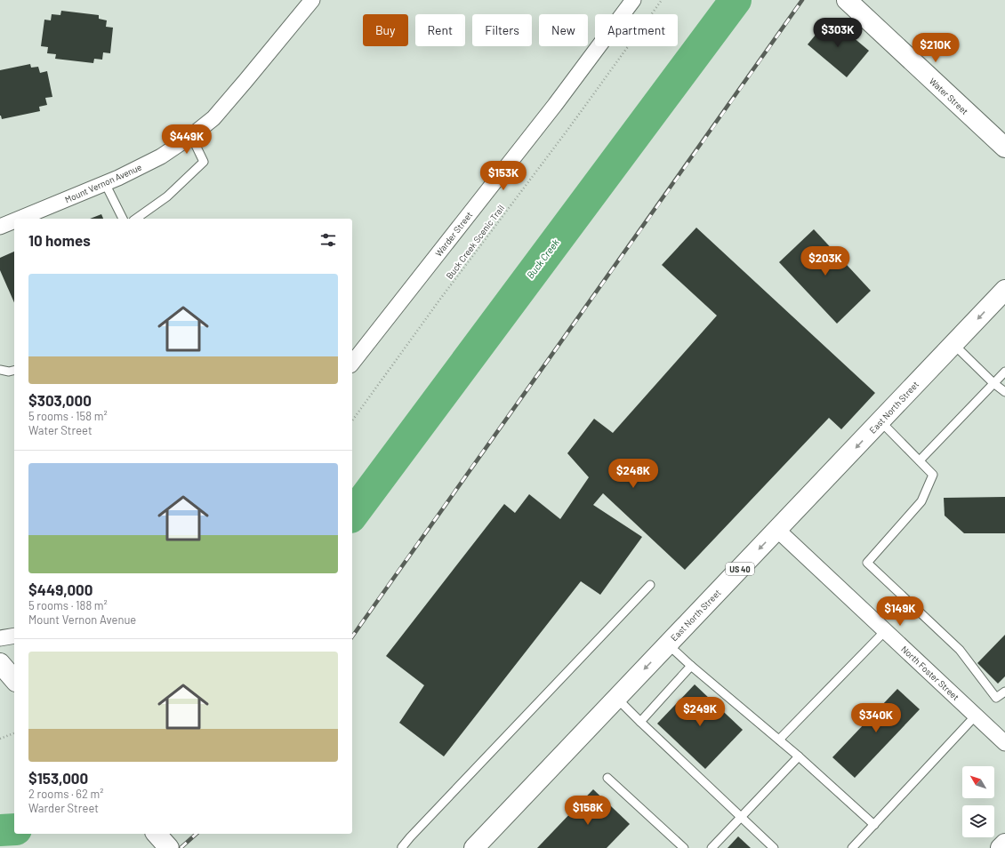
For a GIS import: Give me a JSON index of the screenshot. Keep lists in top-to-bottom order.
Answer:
{
  "streets": {
    "main road": ["Water Street", "East North Street", "US 40"],
    "street": ["Mount Vernon Avenue", "Warder Street", "North Foster Street"],
    "path": ["Buck Creek Scenic Trail"]
  },
  "crossings": [
    ["East North Street", "North Foster Street"]
  ],
  "one_way": ["East North Street"],
  "water": ["Buck Creek"],
  "north": "top left",
  "page": {
    "chip": [
      "Buy",
      "Rent",
      "Filters",
      "New",
      "Apartment"
    ],
    "price": [
      "$303K",
      "$210K",
      "$449K",
      "$153K",
      "$203K",
      "$248K",
      "$149K",
      "$249K",
      "$340K",
      "$158K"
    ],
    "heading": "10 homes",
    "list": [
      {
        "name": "$303,000",
        "note": "5 rooms · 158 m² · Water Street"
      },
      {
        "name": "$449,000",
        "note": "5 rooms · 188 m² · Mount Vernon Avenue"
      },
      {
        "name": "$153,000",
        "note": "2 rooms · 62 m² · Warder Street"
      }
    ]
  }
}
